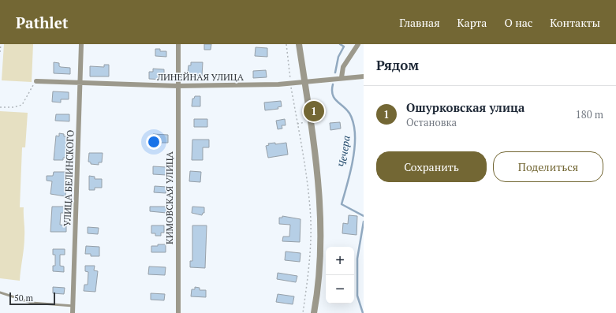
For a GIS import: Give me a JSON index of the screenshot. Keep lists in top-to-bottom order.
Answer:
{
  "streets": {
    "street": ["ЛИНЕЙНАЯ УЛИЦА", "УЛИЦА БЕЛИНСКОГО", "КИМОВСКАЯ УЛИЦА"]
  },
  "crossings": [
    ["ЛИНЕЙНАЯ УЛИЦА", "УЛИЦА БЕЛИНСКОГО"],
    ["ЛИНЕЙНАЯ УЛИЦА", "КИМОВСКАЯ УЛИЦА"]
  ],
  "water": ["Чечера"],
  "scale_bar": "50 m",
  "page": {
    "header": "Pathlet",
    "nav": [
      "Главная",
      "Карта",
      "О нас",
      "Контакты"
    ],
    "heading": "Рядом",
    "list": [
      {
        "mark": "1",
        "name": "Ошурковская улица",
        "note": "Остановка",
        "value": "180 m"
      }
    ],
    "pins": "1",
    "buttons": ["Сохранить", "Поделиться"],
    "map_buttons": ["+", "−"],
    "scale": "50 m"
  }
}
